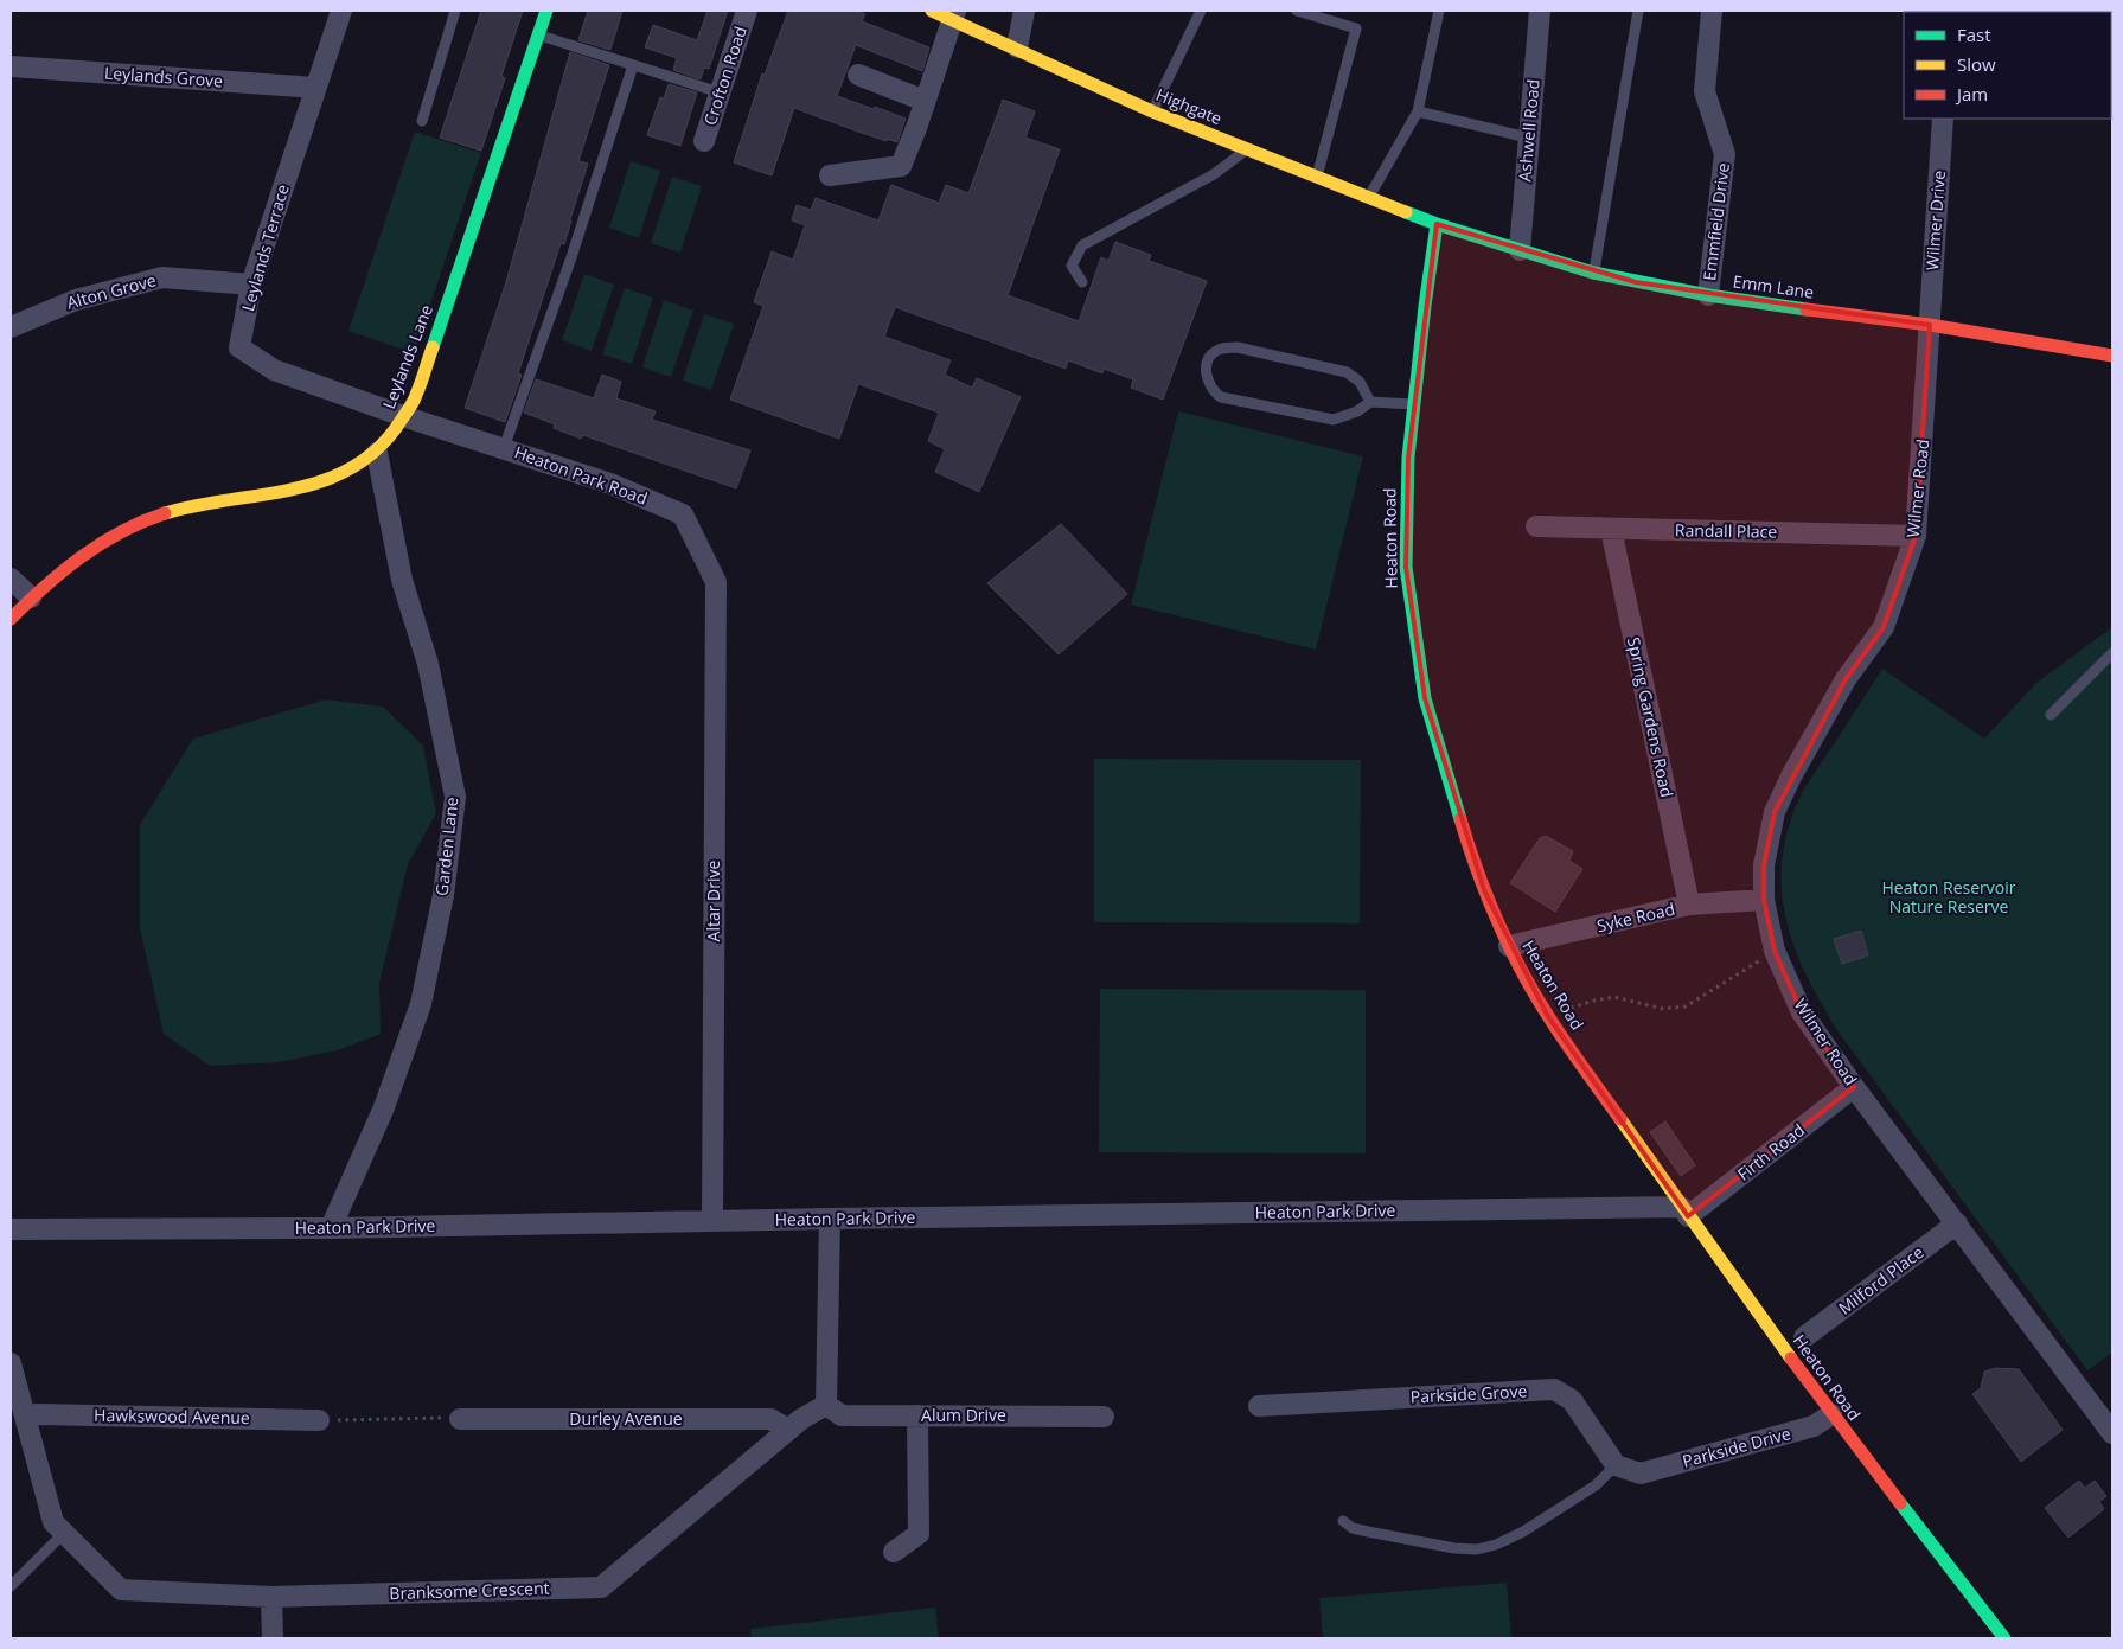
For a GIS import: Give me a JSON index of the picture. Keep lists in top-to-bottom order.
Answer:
{
  "streets": {
    "street": [
      "Crofton Road",
      "Leylands Grove",
      "Highgate",
      "Ashwell Road",
      "Wilmer Drive",
      "Emmfield Drive",
      "Leylands Terrace",
      "Emm Lane",
      "Alton Grove",
      "Leylands Lane",
      "Heaton Park Road",
      "Wilmer Road",
      "Randall Place",
      "Heaton Road",
      "Spring Gardens Road",
      "Garden Lane",
      "Altar Drive",
      "Syke Road",
      "Firth Road",
      "Heaton Park Drive",
      "Milford Place",
      "Parkside Grove",
      "Alum Drive",
      "Hawkswood Avenue",
      "Durley Avenue",
      "Parkside Drive",
      "Branksome Crescent"
    ]
  },
  "crossings": [
    ["Leylands Grove", "Leylands Terrace"],
    ["Highgate", "Emm Lane"],
    ["Highgate", "Heaton Road"],
    ["Ashwell Road", "Emm Lane"],
    ["Wilmer Drive", "Emm Lane"],
    ["Wilmer Drive", "Wilmer Road"],
    ["Emmfield Drive", "Emm Lane"],
    ["Leylands Terrace", "Alton Grove"],
    ["Leylands Terrace", "Leylands Lane"],
    ["Leylands Terrace", "Heaton Park Road"],
    ["Emm Lane", "Wilmer Road"],
    ["Emm Lane", "Heaton Road"],
    ["Leylands Lane", "Heaton Park Road"],
    ["Leylands Lane", "Garden Lane"],
    ["Heaton Park Road", "Altar Drive"],
    ["Wilmer Road", "Randall Place"],
    ["Wilmer Road", "Syke Road"],
    ["Wilmer Road", "Firth Road"],
    ["Wilmer Road", "Milford Place"],
    ["Randall Place", "Spring Gardens Road"],
    ["Heaton Road", "Syke Road"],
    ["Heaton Road", "Firth Road"],
    ["Heaton Road", "Heaton Park Drive"],
    ["Heaton Road", "Parkside Drive"],
    ["Spring Gardens Road", "Syke Road"],
    ["Garden Lane", "Heaton Park Drive"],
    ["Altar Drive", "Heaton Park Drive"],
    ["Firth Road", "Heaton Park Drive"],
    ["Parkside Grove", "Parkside Drive"],
    ["Alum Drive", "Branksome Crescent"],
    ["Hawkswood Avenue", "Branksome Crescent"],
    ["Durley Avenue", "Branksome Crescent"]
  ],
  "parks": ["Heaton Reservoir Nature Reserve"],
  "legend": ["Fast", "Slow", "Jam"]
}
